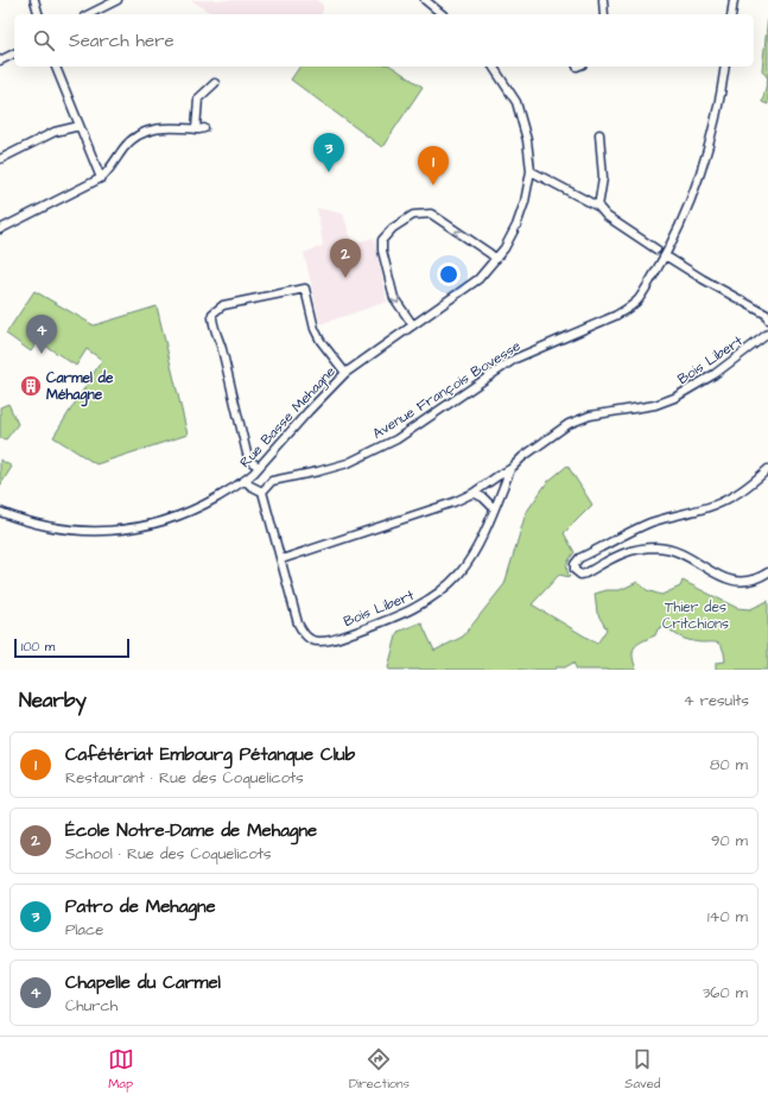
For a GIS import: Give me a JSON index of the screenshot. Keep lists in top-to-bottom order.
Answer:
{
  "streets": {
    "street": ["Bois Libert", "Avenue François Bovesse", "Rue Basse Mehagne"]
  },
  "crossings": [
    ["Bois Libert", "Avenue François Bovesse"]
  ],
  "parks": ["Thier des Critchions"],
  "places": {
    "building": ["Carmel de Méhagne"]
  },
  "scale_bar": "100 m",
  "page": {
    "search": "Search here",
    "pins": [
      "3",
      "1",
      "2",
      "4"
    ],
    "scale": "100 m",
    "heading": ["Nearby", "4 results"],
    "list": [
      {
        "mark": "1",
        "name": "Cafétériat Embourg Pétanque Club",
        "note": "Restaurant · Rue des Coquelicots",
        "value": "80 m"
      },
      {
        "mark": "2",
        "name": "École Notre-Dame de Mehagne",
        "note": "School · Rue des Coquelicots",
        "value": "90 m"
      },
      {
        "mark": "3",
        "name": "Patro de Mehagne",
        "note": "Place",
        "value": "140 m"
      },
      {
        "mark": "4",
        "name": "Chapelle du Carmel",
        "note": "Church",
        "value": "360 m"
      }
    ],
    "nav": ["Map", "Directions", "Saved"]
  }
}
